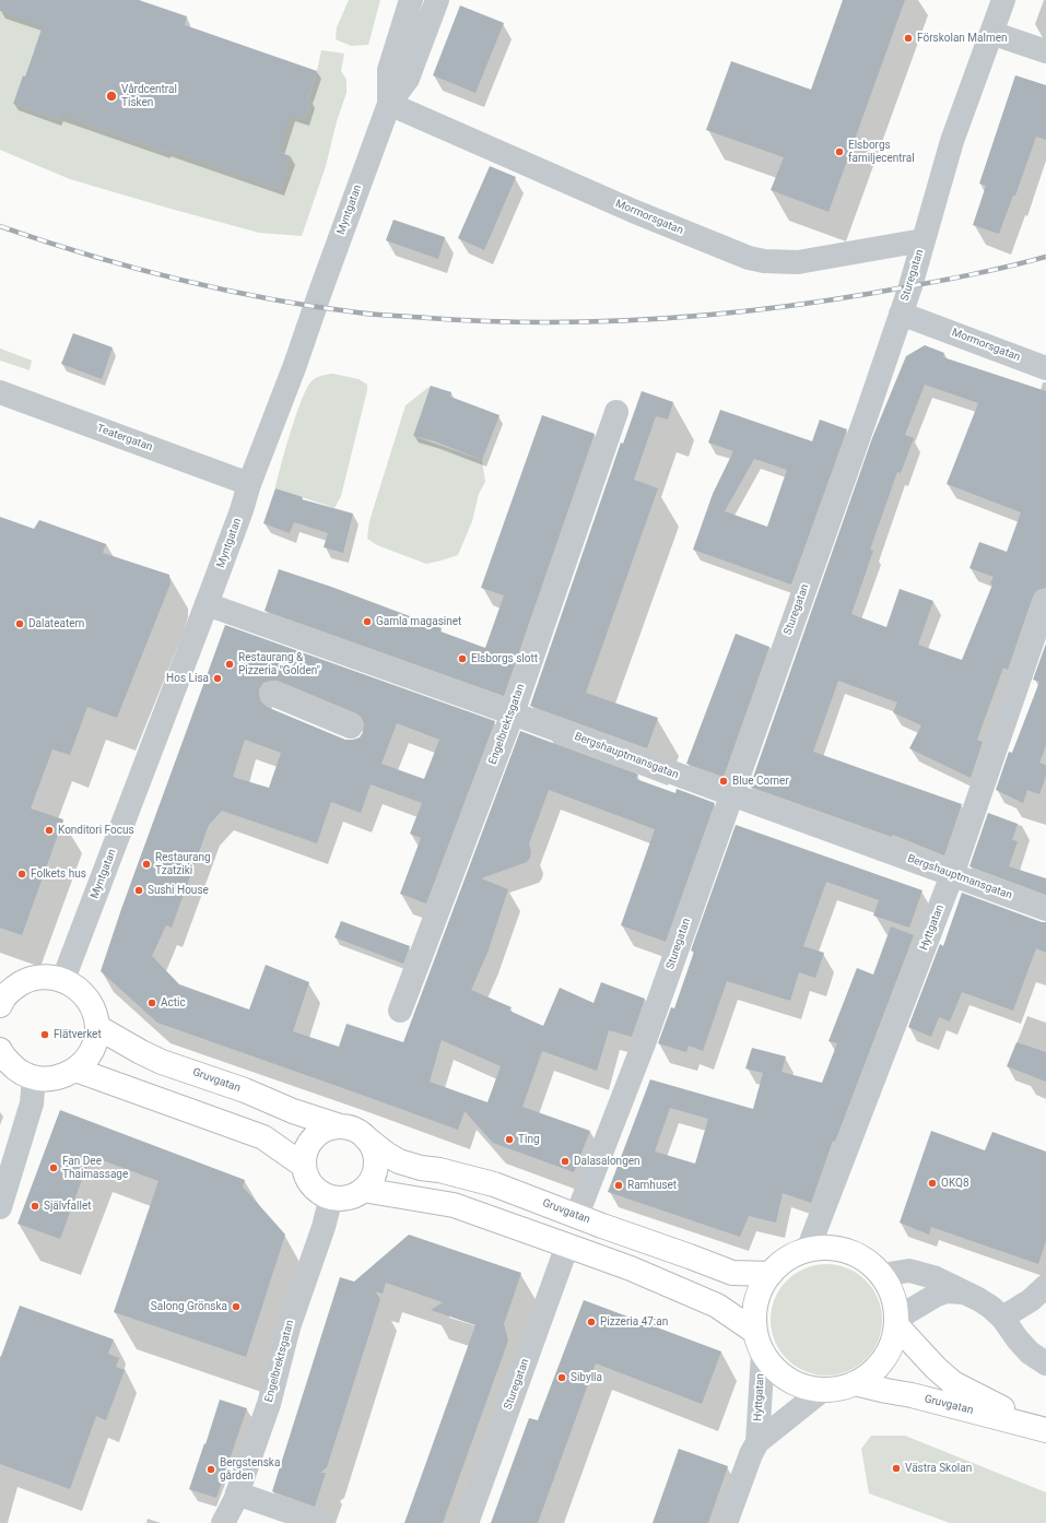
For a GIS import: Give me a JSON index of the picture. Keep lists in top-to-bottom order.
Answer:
{
  "streets": {
    "main road": ["Gruvgatan"],
    "street": [
      "Myntgatan",
      "Mormorsgatan",
      "Sturegatan",
      "Teatergatan",
      "Engelbrektsgatan",
      "Bergshauptmansgatan",
      "Hyttgatan"
    ]
  },
  "crossings": [
    ["Myntgatan", "Mormorsgatan"],
    ["Myntgatan", "Teatergatan"],
    ["Myntgatan", "Bergshauptmansgatan"],
    ["Mormorsgatan", "Sturegatan"],
    ["Sturegatan", "Bergshauptmansgatan"],
    ["Sturegatan", "Gruvgatan"],
    ["Engelbrektsgatan", "Bergshauptmansgatan"],
    ["Engelbrektsgatan", "Gruvgatan"],
    ["Bergshauptmansgatan", "Hyttgatan"],
    ["Hyttgatan", "Gruvgatan"]
  ],
  "places": [
    "Förskolan Malmen",
    "Vårdcentral Tisken",
    "Elsborgs familjecentral",
    "Gamla magasinet",
    "Dalateatern",
    "Elsborgs slott",
    "Restaurang & Pizzeria \"Golden\"",
    "Hos Lisa",
    "Blue Corner",
    "Konditori Focus",
    "Restaurang Tzatziki",
    "Folkets hus",
    "Sushi House",
    "Actic",
    "Flätverket",
    "Ting",
    "Dalasalongen",
    "Fan Dee Thaimassage",
    "OKQ8",
    "Ramhuset",
    "Självfallet",
    "Salong Grönska",
    "Pizzeria 47:an",
    "Sibylla",
    "Västra Skolan",
    "Bergstenska gården"
  ]
}
